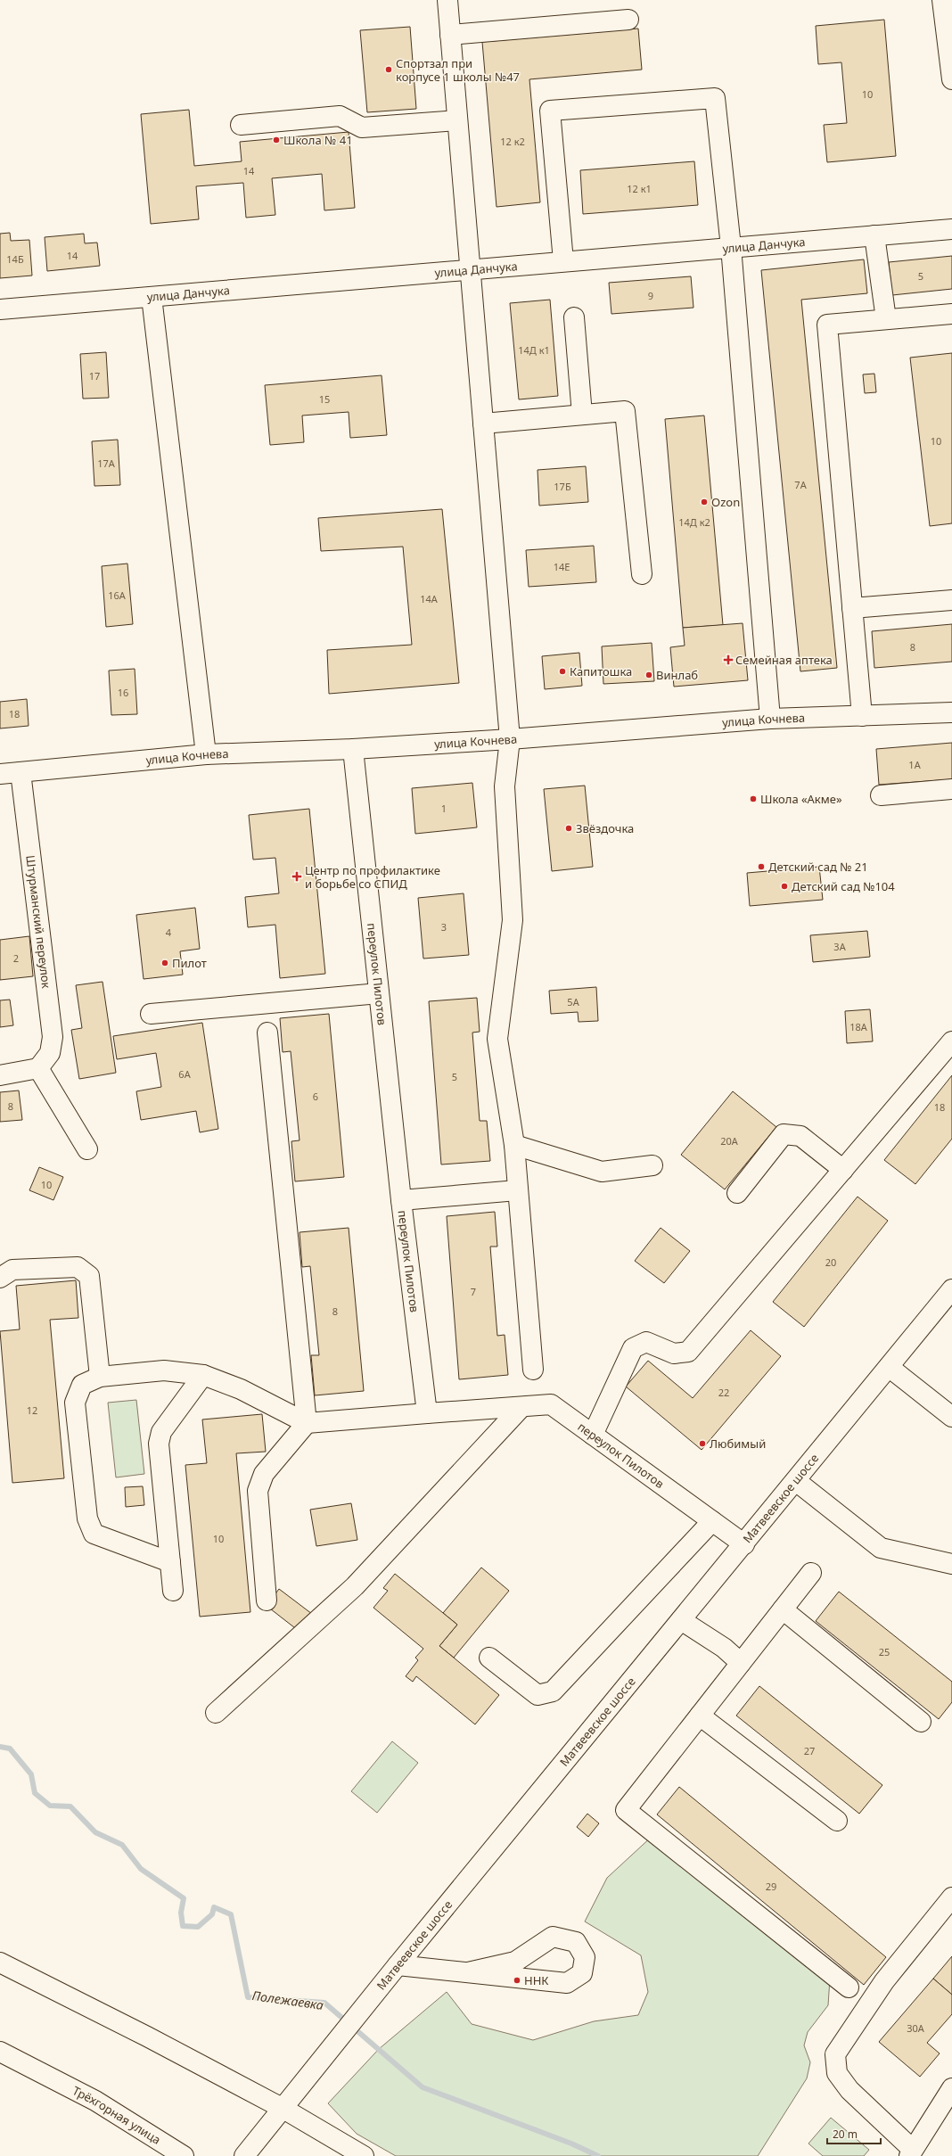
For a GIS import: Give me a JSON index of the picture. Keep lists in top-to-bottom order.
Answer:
{
  "streets": {
    "main road": [
      "улица Данчука",
      "улица Кочнева",
      "Штурманский переулок",
      "переулок Пилотов",
      "Матвеевское шоссе",
      "Трёхгорная улица"
    ]
  },
  "crossings": [
    ["улица Кочнева", "Штурманский переулок"],
    ["улица Кочнева", "переулок Пилотов"],
    ["переулок Пилотов", "Матвеевское шоссе"]
  ],
  "water": ["Полежаевка"],
  "places": {
    "other": [
      "Спортзал при корпусе 1 школы №47",
      "Школа № 41",
      "Ozon",
      "Капитошка",
      "Винлаб",
      "Школа «Акме»",
      "Звёздочка",
      "Детский сад № 21",
      "Детский сад №104",
      "Пилот",
      "Любимый",
      "ННК"
    ],
    "health": ["Семейная аптека", "Центр по профилактике и борьбе со СПИД"]
  },
  "house_numbers": [
    "10",
    "12 к2",
    "14",
    "12 к1",
    "14",
    "14Б",
    "5",
    "9",
    "14Д к1",
    "17",
    "15",
    "10",
    "17А",
    "7А",
    "17Б",
    "14Д к2",
    "14Е",
    "16А",
    "14А",
    "8",
    "16",
    "18",
    "1А",
    "1",
    "3",
    "4",
    "3А",
    "2",
    "5А",
    "18А",
    "6А",
    "5",
    "6",
    "8",
    "18",
    "20А",
    "10",
    "20",
    "7",
    "8",
    "22",
    "12",
    "10",
    "25",
    "27",
    "29",
    "30А"
  ],
  "scale_bar": "20 m"
}
